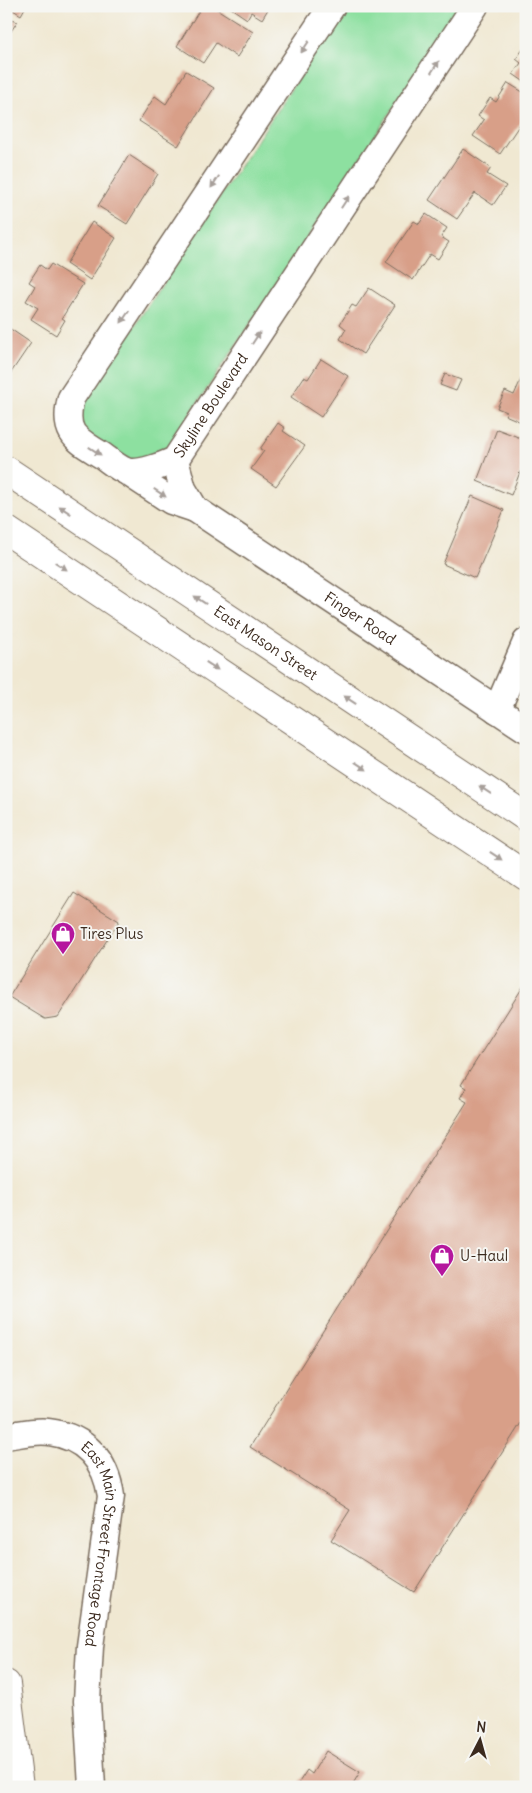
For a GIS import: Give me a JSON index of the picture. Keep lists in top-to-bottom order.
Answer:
{
  "streets": {
    "main road": ["East Mason Street"],
    "street": ["Skyline Boulevard", "Finger Road", "East Main Street Frontage Road"]
  },
  "one_way": ["Skyline Boulevard"],
  "places": {
    "shop": ["Tires Plus", "U-Haul"]
  },
  "north": "top"
}
